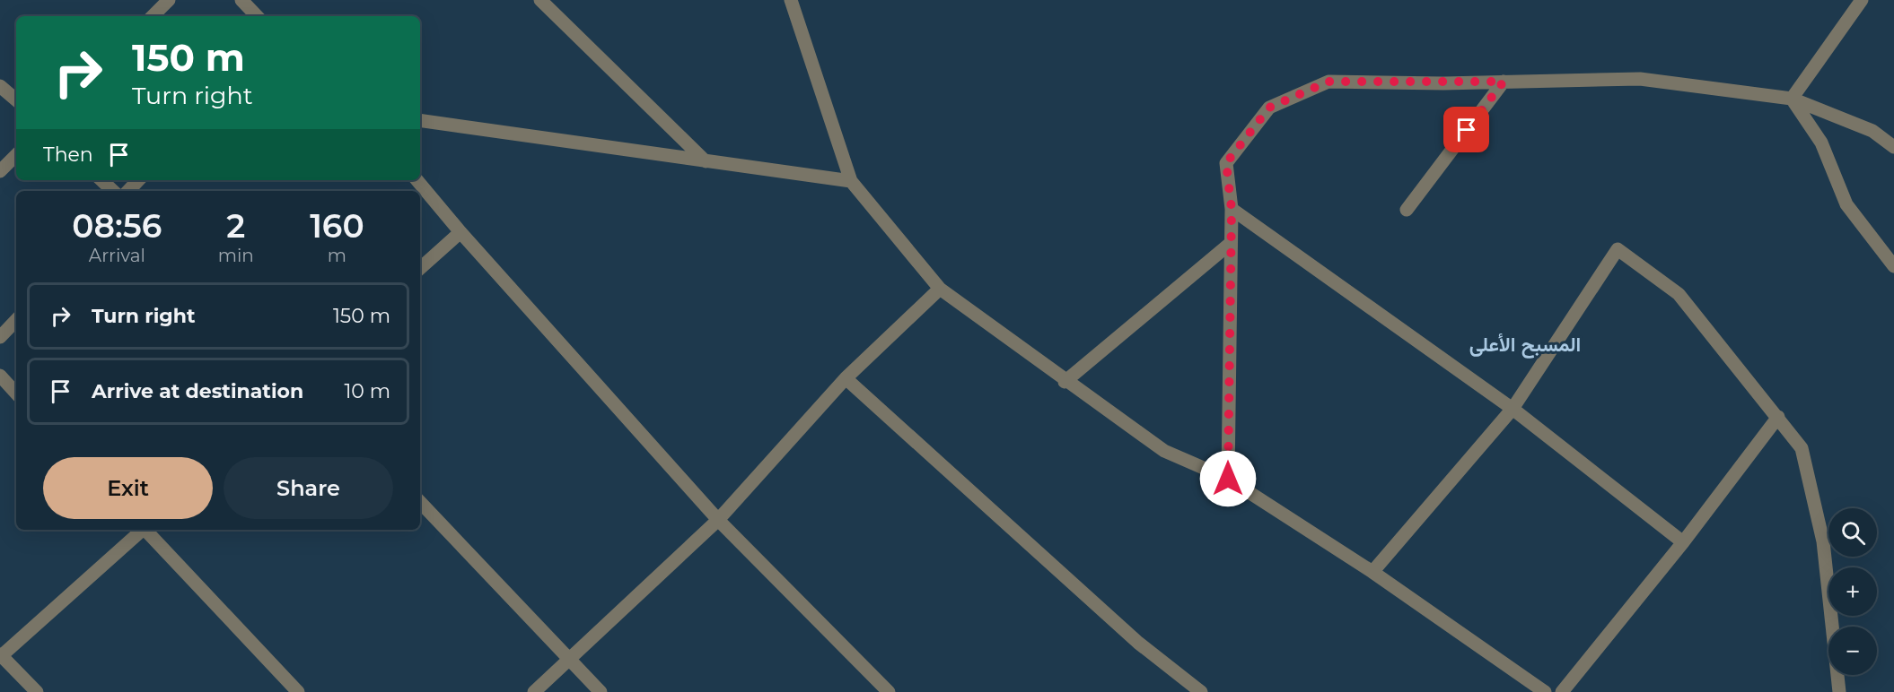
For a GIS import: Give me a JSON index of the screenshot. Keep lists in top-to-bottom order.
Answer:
{
  "districts": ["المسبح الأعلى"],
  "page": {
    "turn": ["150 m", "Turn right"],
    "then": "Then",
    "eta": [
      "08:56",
      "Arrival",
      "2",
      "min",
      "160",
      "m"
    ],
    "list": [
      {
        "name": "Turn right",
        "value": "150 m"
      },
      {
        "name": "Arrive at destination",
        "value": "10 m"
      }
    ],
    "buttons": ["Exit", "Share"],
    "map_buttons": ["+", "−"]
  }
}
